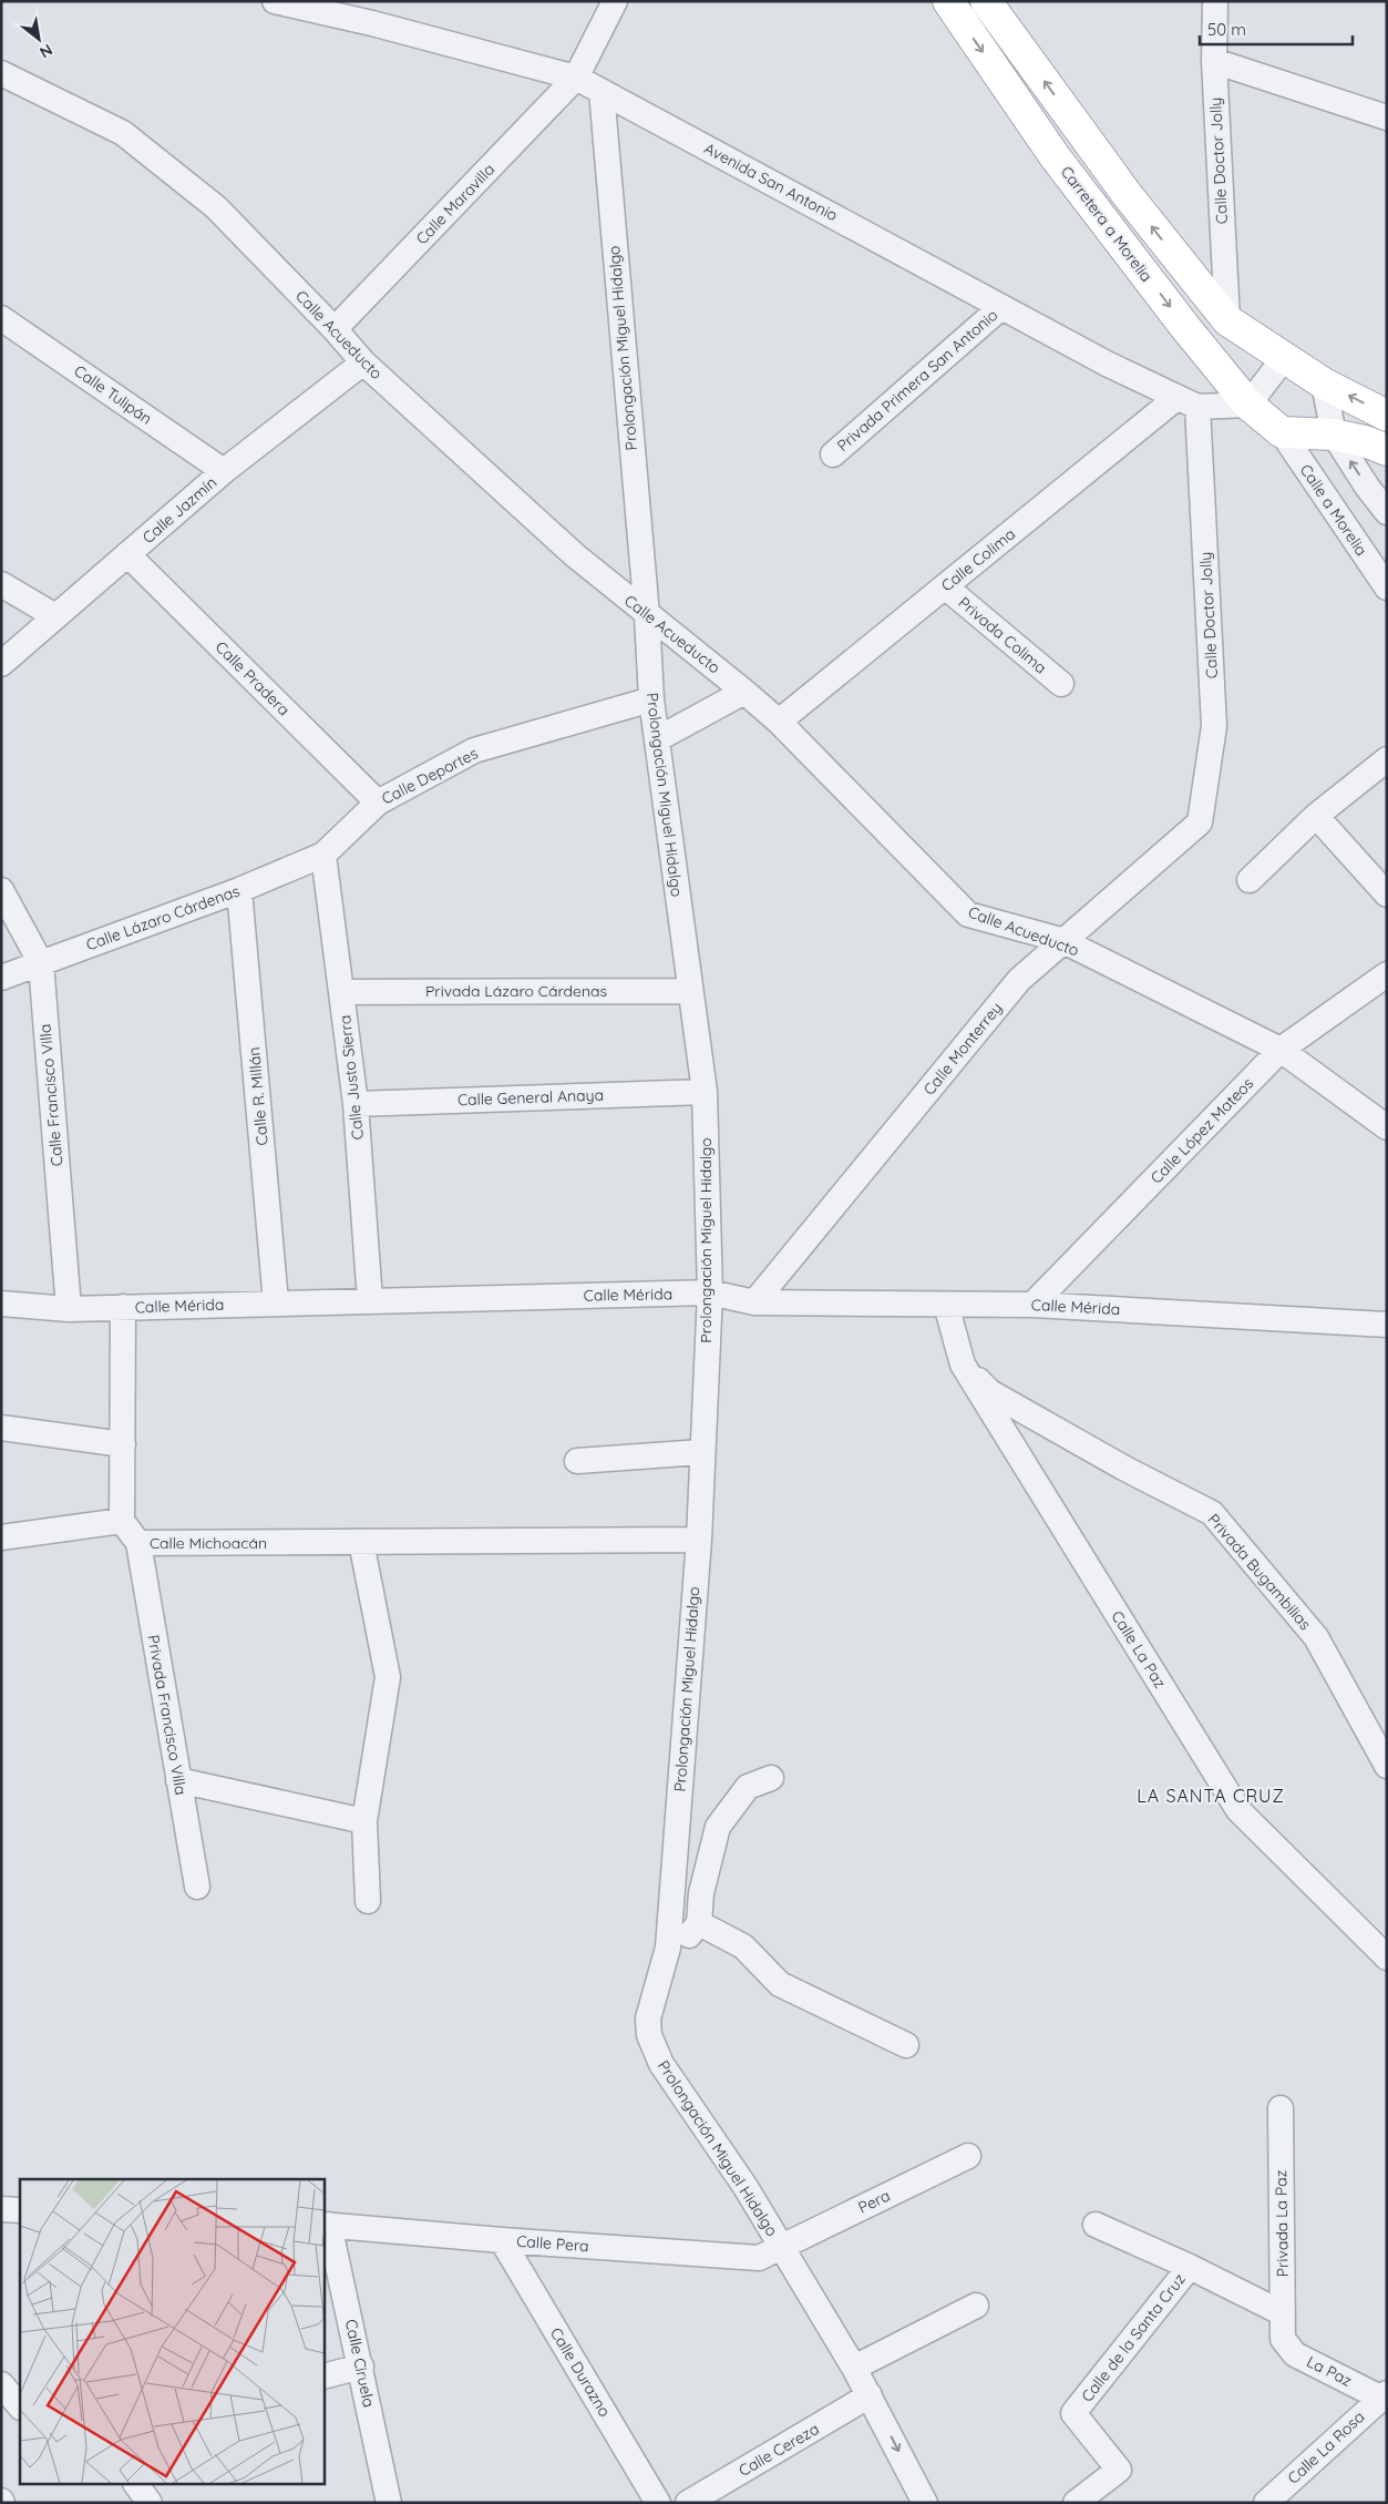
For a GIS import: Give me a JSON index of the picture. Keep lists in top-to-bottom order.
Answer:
{
  "streets": {
    "main road": ["Carretera a Morelia"],
    "street": [
      "Calle Doctor Jolly",
      "Avenida San Antonio",
      "Calle Maravilla",
      "Calle Acueducto",
      "Prolongación Miguel Hidalgo",
      "Privada Primera San Antonio",
      "Calle Tulipán",
      "Calle Jazmín",
      "Calle a Morelia",
      "Calle Colima",
      "Privada Colima",
      "Calle Pradera",
      "Calle Deportes",
      "Calle Lázaro Cárdenas",
      "Privada Lázaro Cárdenas",
      "Calle Monterrey",
      "Calle Justo Sierra",
      "Calle Francisco Villa",
      "Calle R. Millán",
      "Calle General Anaya",
      "Calle López Mateos",
      "Calle Mérida",
      "Calle Michoacán",
      "Privada Bugambilias",
      "Calle La Paz",
      "Privada Francisco Villa",
      "Pera",
      "Privada La Paz",
      "Calle Pera",
      "Calle de la Santa Cruz",
      "Calle Ciruela",
      "La Paz",
      "Calle Durazno",
      "Calle La Rosa",
      "Calle Cereza"
    ]
  },
  "crossings": [
    ["Calle Doctor Jolly", "Avenida San Antonio"],
    ["Calle Doctor Jolly", "Calle Colima"],
    ["Calle Doctor Jolly", "Calle Monterrey"],
    ["Avenida San Antonio", "Calle Maravilla"],
    ["Avenida San Antonio", "Carretera a Morelia"],
    ["Avenida San Antonio", "Prolongación Miguel Hidalgo"],
    ["Avenida San Antonio", "Privada Primera San Antonio"],
    ["Avenida San Antonio", "Calle Colima"],
    ["Calle Maravilla", "Calle Acueducto"],
    ["Carretera a Morelia", "Calle a Morelia"],
    ["Calle Acueducto", "Prolongación Miguel Hidalgo"],
    ["Calle Acueducto", "Calle Jazmín"],
    ["Calle Acueducto", "Calle Colima"],
    ["Calle Acueducto", "Calle Monterrey"],
    ["Calle Acueducto", "Calle López Mateos"],
    ["Prolongación Miguel Hidalgo", "Calle Deportes"],
    ["Prolongación Miguel Hidalgo", "Privada Lázaro Cárdenas"],
    ["Prolongación Miguel Hidalgo", "Calle General Anaya"],
    ["Prolongación Miguel Hidalgo", "Calle Mérida"],
    ["Prolongación Miguel Hidalgo", "Calle Michoacán"],
    ["Prolongación Miguel Hidalgo", "Pera"],
    ["Prolongación Miguel Hidalgo", "Calle Pera"],
    ["Prolongación Miguel Hidalgo", "Calle Cereza"],
    ["Calle Tulipán", "Calle Jazmín"],
    ["Calle Jazmín", "Calle Pradera"],
    ["Calle Colima", "Privada Colima"],
    ["Calle Pradera", "Calle Deportes"],
    ["Calle Deportes", "Calle Lázaro Cárdenas"],
    ["Calle Deportes", "Calle Justo Sierra"],
    ["Calle Lázaro Cárdenas", "Calle Justo Sierra"],
    ["Calle Lázaro Cárdenas", "Calle Francisco Villa"],
    ["Calle Lázaro Cárdenas", "Calle R. Millán"],
    ["Privada Lázaro Cárdenas", "Calle Justo Sierra"],
    ["Calle Monterrey", "Calle Mérida"],
    ["Calle Justo Sierra", "Calle General Anaya"],
    ["Calle Justo Sierra", "Calle Mérida"],
    ["Calle Francisco Villa", "Calle Mérida"],
    ["Calle R. Millán", "Calle Mérida"],
    ["Calle López Mateos", "Calle Mérida"],
    ["Calle Mérida", "Calle La Paz"],
    ["Calle Michoacán", "Privada Francisco Villa"],
    ["Privada Bugambilias", "Calle La Paz"],
    ["Pera", "Calle Pera"],
    ["Privada La Paz", "La Paz"],
    ["Calle Pera", "Calle Ciruela"],
    ["Calle Pera", "Calle Durazno"],
    ["La Paz", "Calle La Rosa"]
  ],
  "districts": ["LA SANTA CRUZ"],
  "scale_bar": "50 m",
  "north": "bottom right"
}
